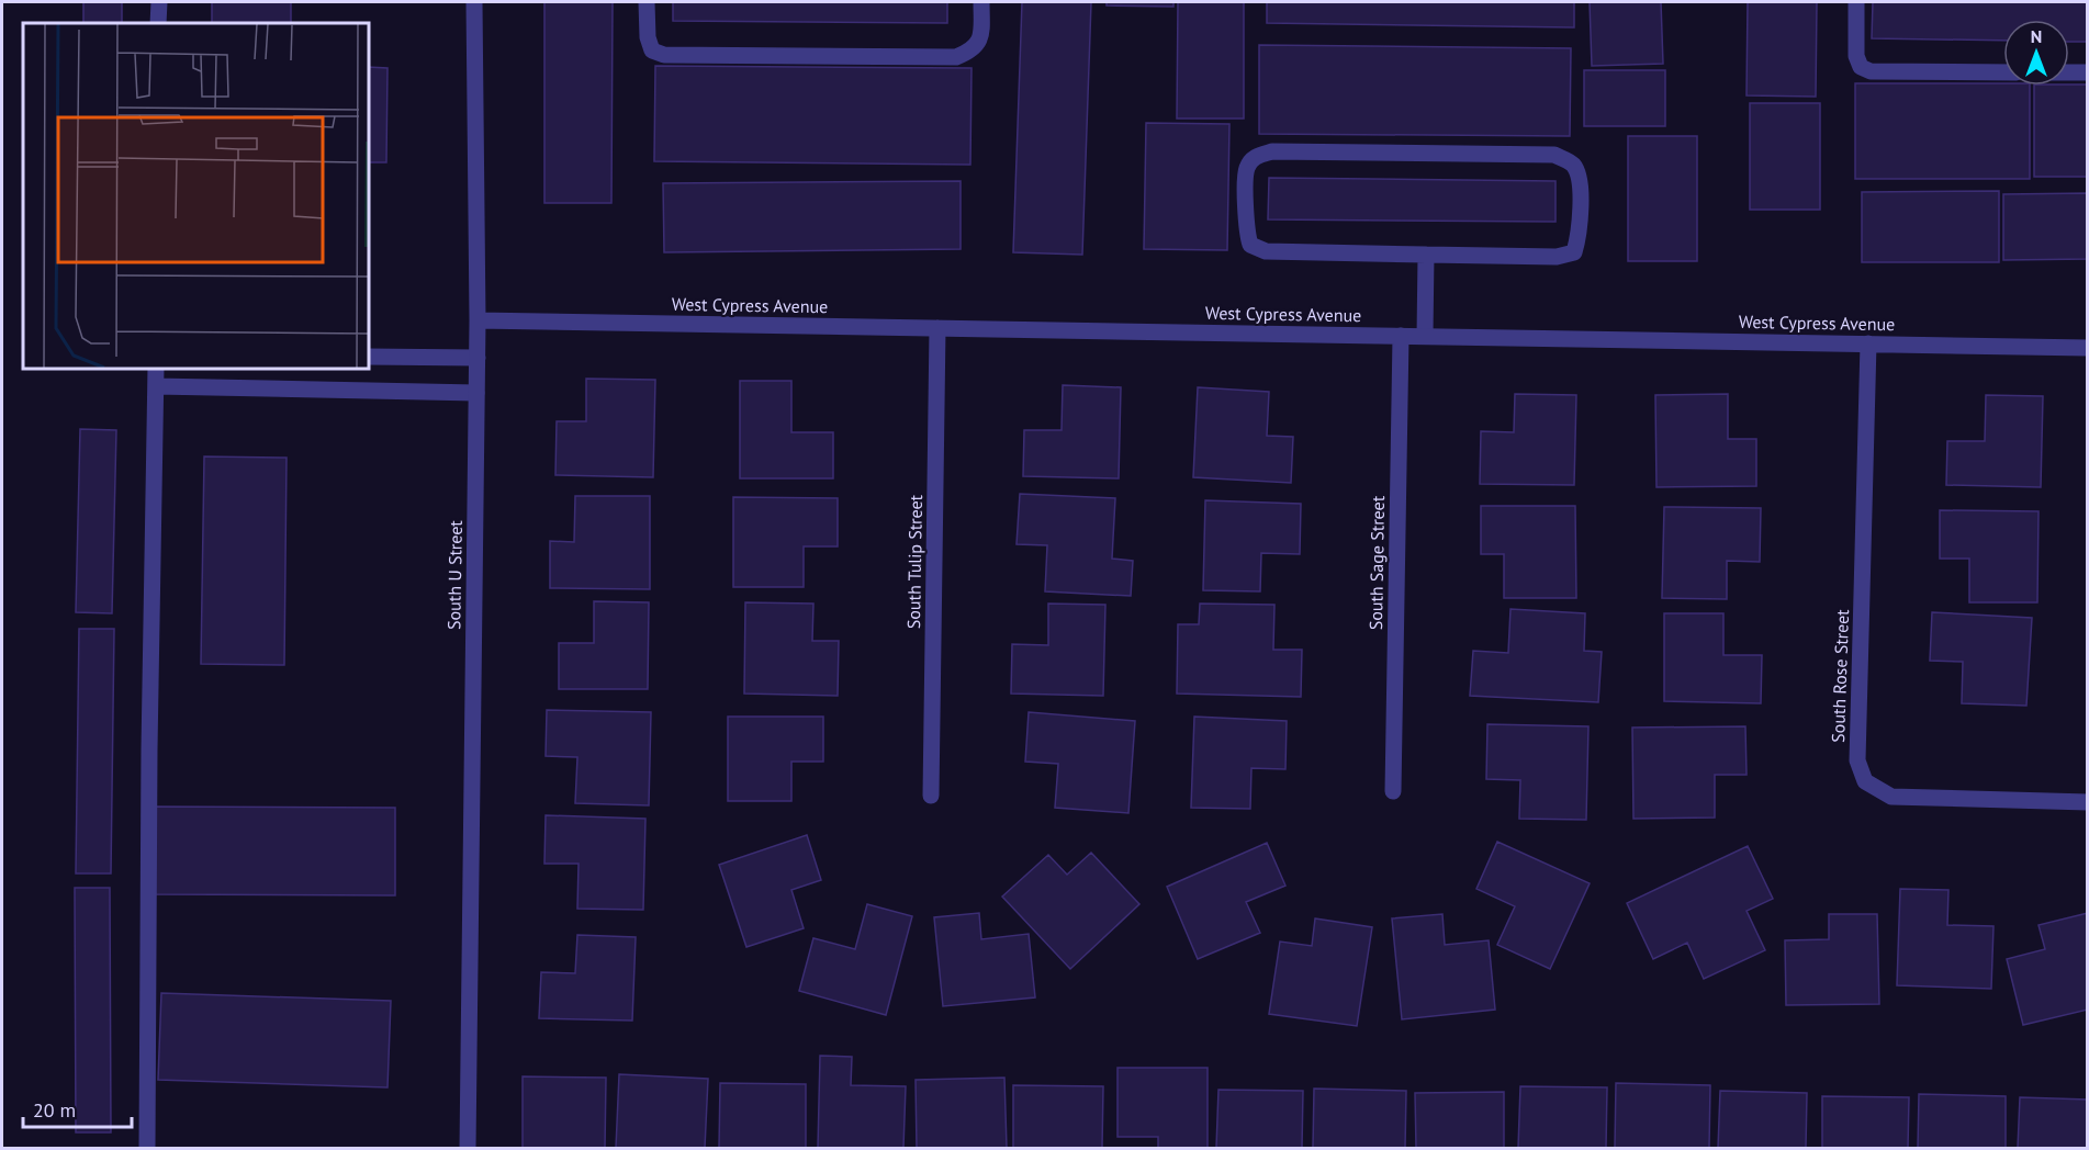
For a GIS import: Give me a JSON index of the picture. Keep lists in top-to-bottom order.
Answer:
{
  "streets": {
    "street": [
      "West Cypress Avenue",
      "South Tulip Street",
      "South Sage Street",
      "South U Street",
      "South Rose Street"
    ]
  },
  "crossings": [
    ["West Cypress Avenue", "South Tulip Street"],
    ["West Cypress Avenue", "South Sage Street"],
    ["West Cypress Avenue", "South U Street"],
    ["West Cypress Avenue", "South Rose Street"]
  ],
  "scale_bar": "20 m",
  "north": "top"
}
